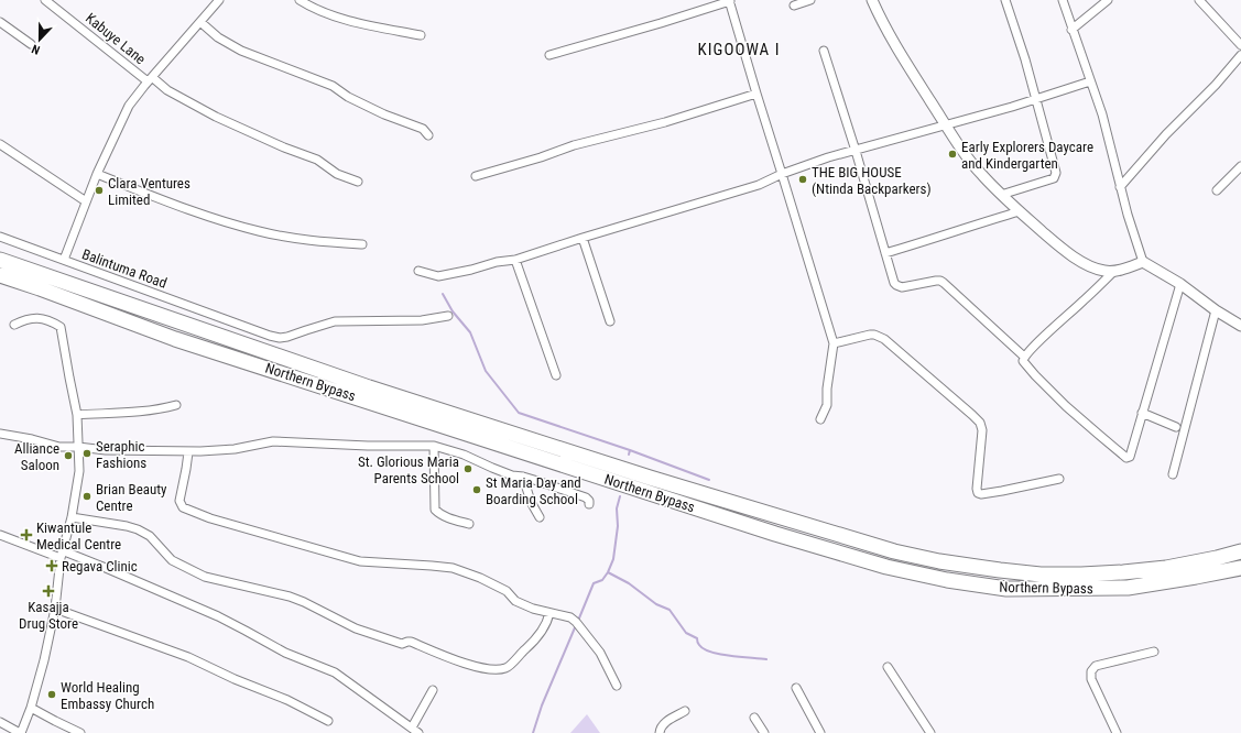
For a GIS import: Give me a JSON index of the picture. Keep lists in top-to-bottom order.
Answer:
{
  "streets": {
    "highway": ["Northern Bypass"],
    "street": ["Kabuye Lane", "Balintuma Road"]
  },
  "crossings": [
    ["Kabuye Lane", "Balintuma Road"]
  ],
  "districts": ["KIGOOWA I"],
  "places": {
    "other": [
      "Early Explorers Daycare and Kindergarten",
      "THE BIG HOUSE (Ntinda Backparkers)",
      "Clara Ventures Limited",
      "Seraphic Fashions",
      "Alliance Saloon",
      "St. Glorious Maria Parents School",
      "St Maria Day and Boarding School",
      "Brian Beauty Centre",
      "World Healing Embassy Church"
    ],
    "health": ["Kiwantule Medical Centre", "Regava Clinic", "Kasajja Drug Store"]
  },
  "north": "bottom"
}
